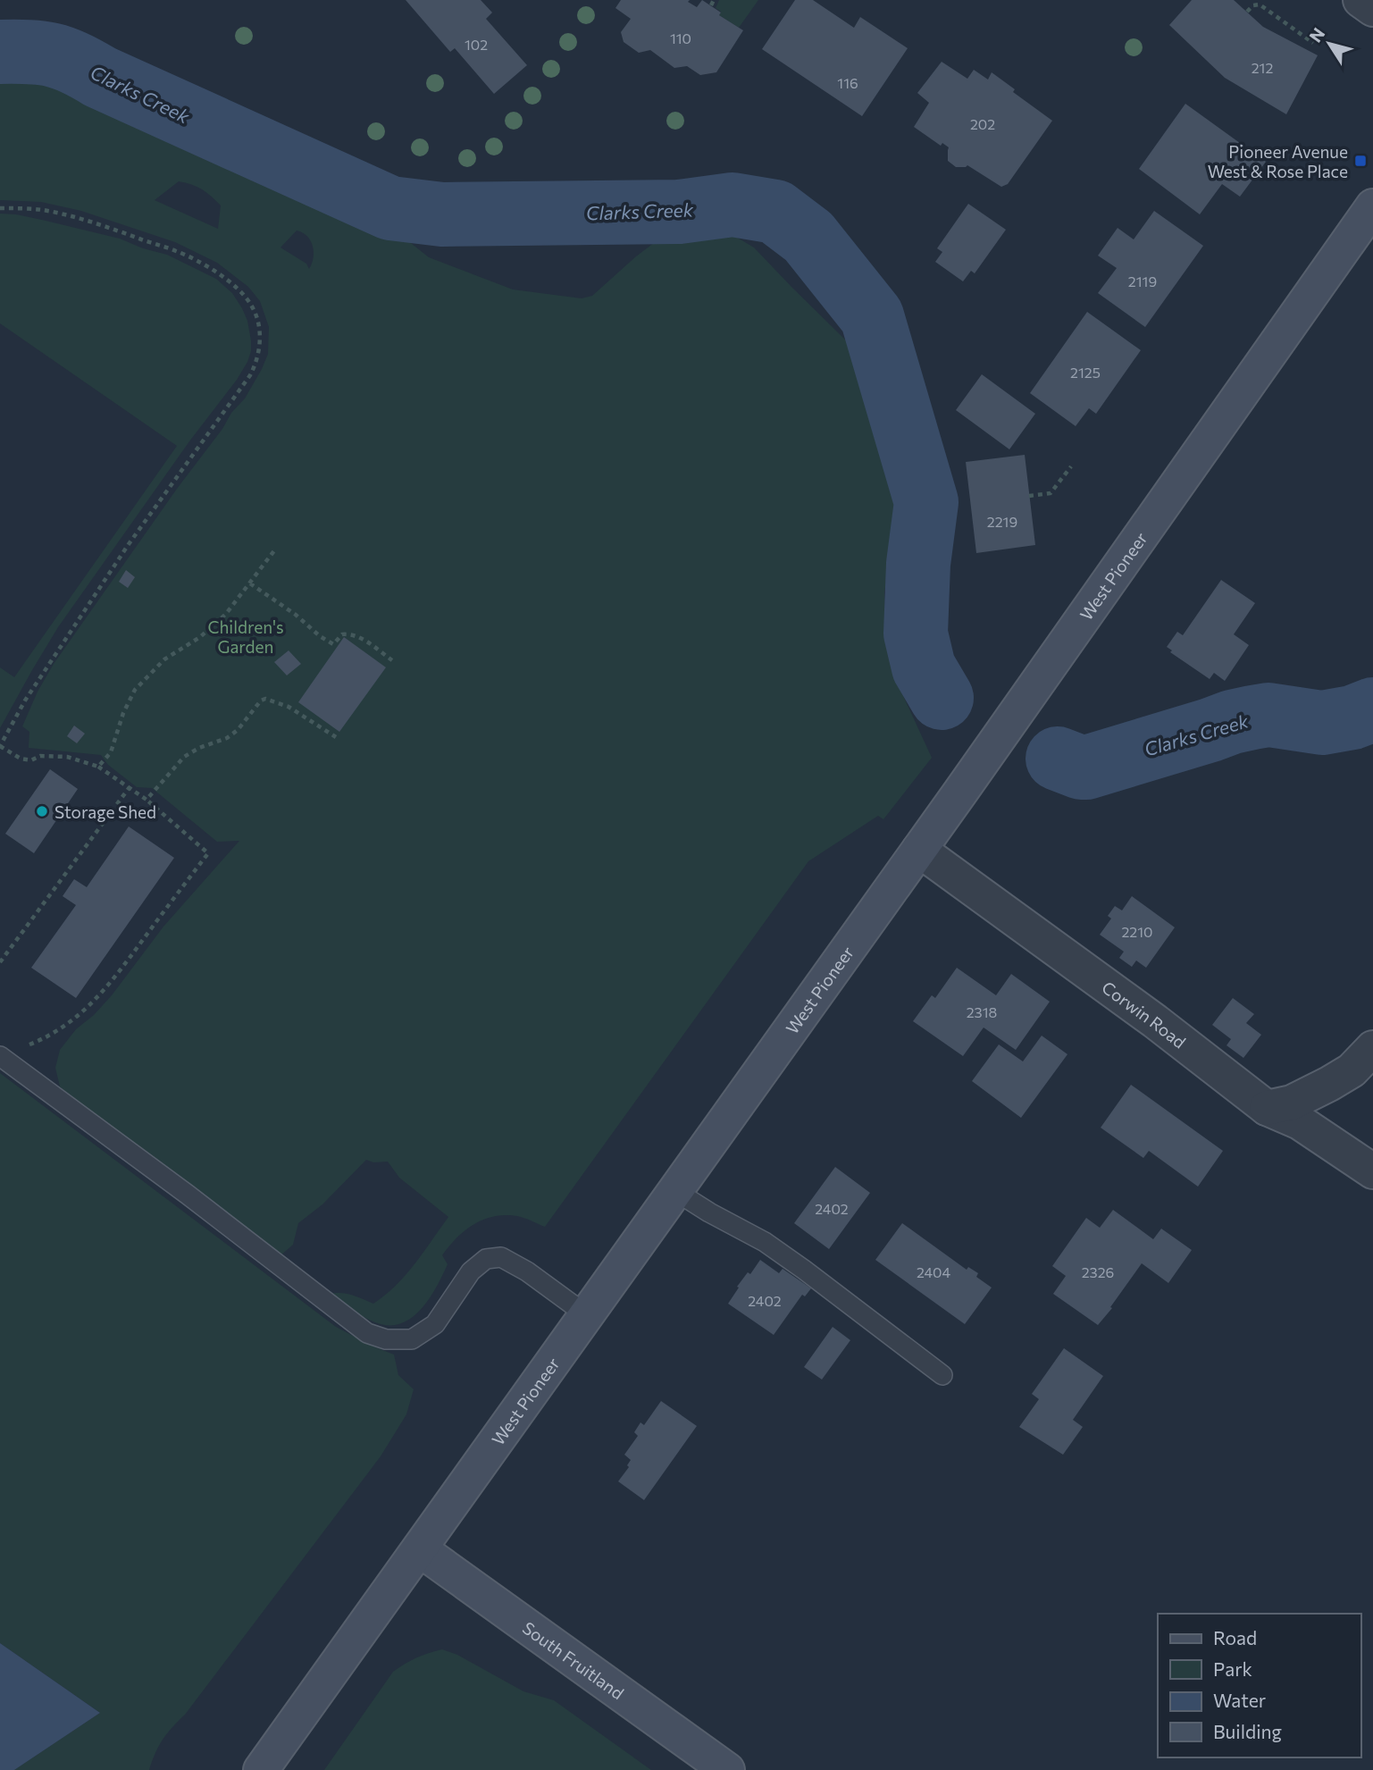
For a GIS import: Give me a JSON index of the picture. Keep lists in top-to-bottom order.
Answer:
{
  "streets": {
    "main road": ["West Pioneer", "South Fruitland"],
    "street": ["Corwin Road"]
  },
  "crossings": [
    ["West Pioneer", "Corwin Road"],
    ["West Pioneer", "South Fruitland"]
  ],
  "water": ["Clarks Creek"],
  "parks": ["Children's Garden"],
  "places": {
    "transit": ["Pioneer Avenue West & Rose Place"],
    "other": ["Storage Shed"]
  },
  "house_numbers": [
    "110",
    "102",
    "212",
    "116",
    "202",
    "2119",
    "2125",
    "2219",
    "2210",
    "2318",
    "2402",
    "2404",
    "2326",
    "2402"
  ],
  "legend": [
    "Road",
    "Park",
    "Water",
    "Building"
  ],
  "north": "top left"
}
